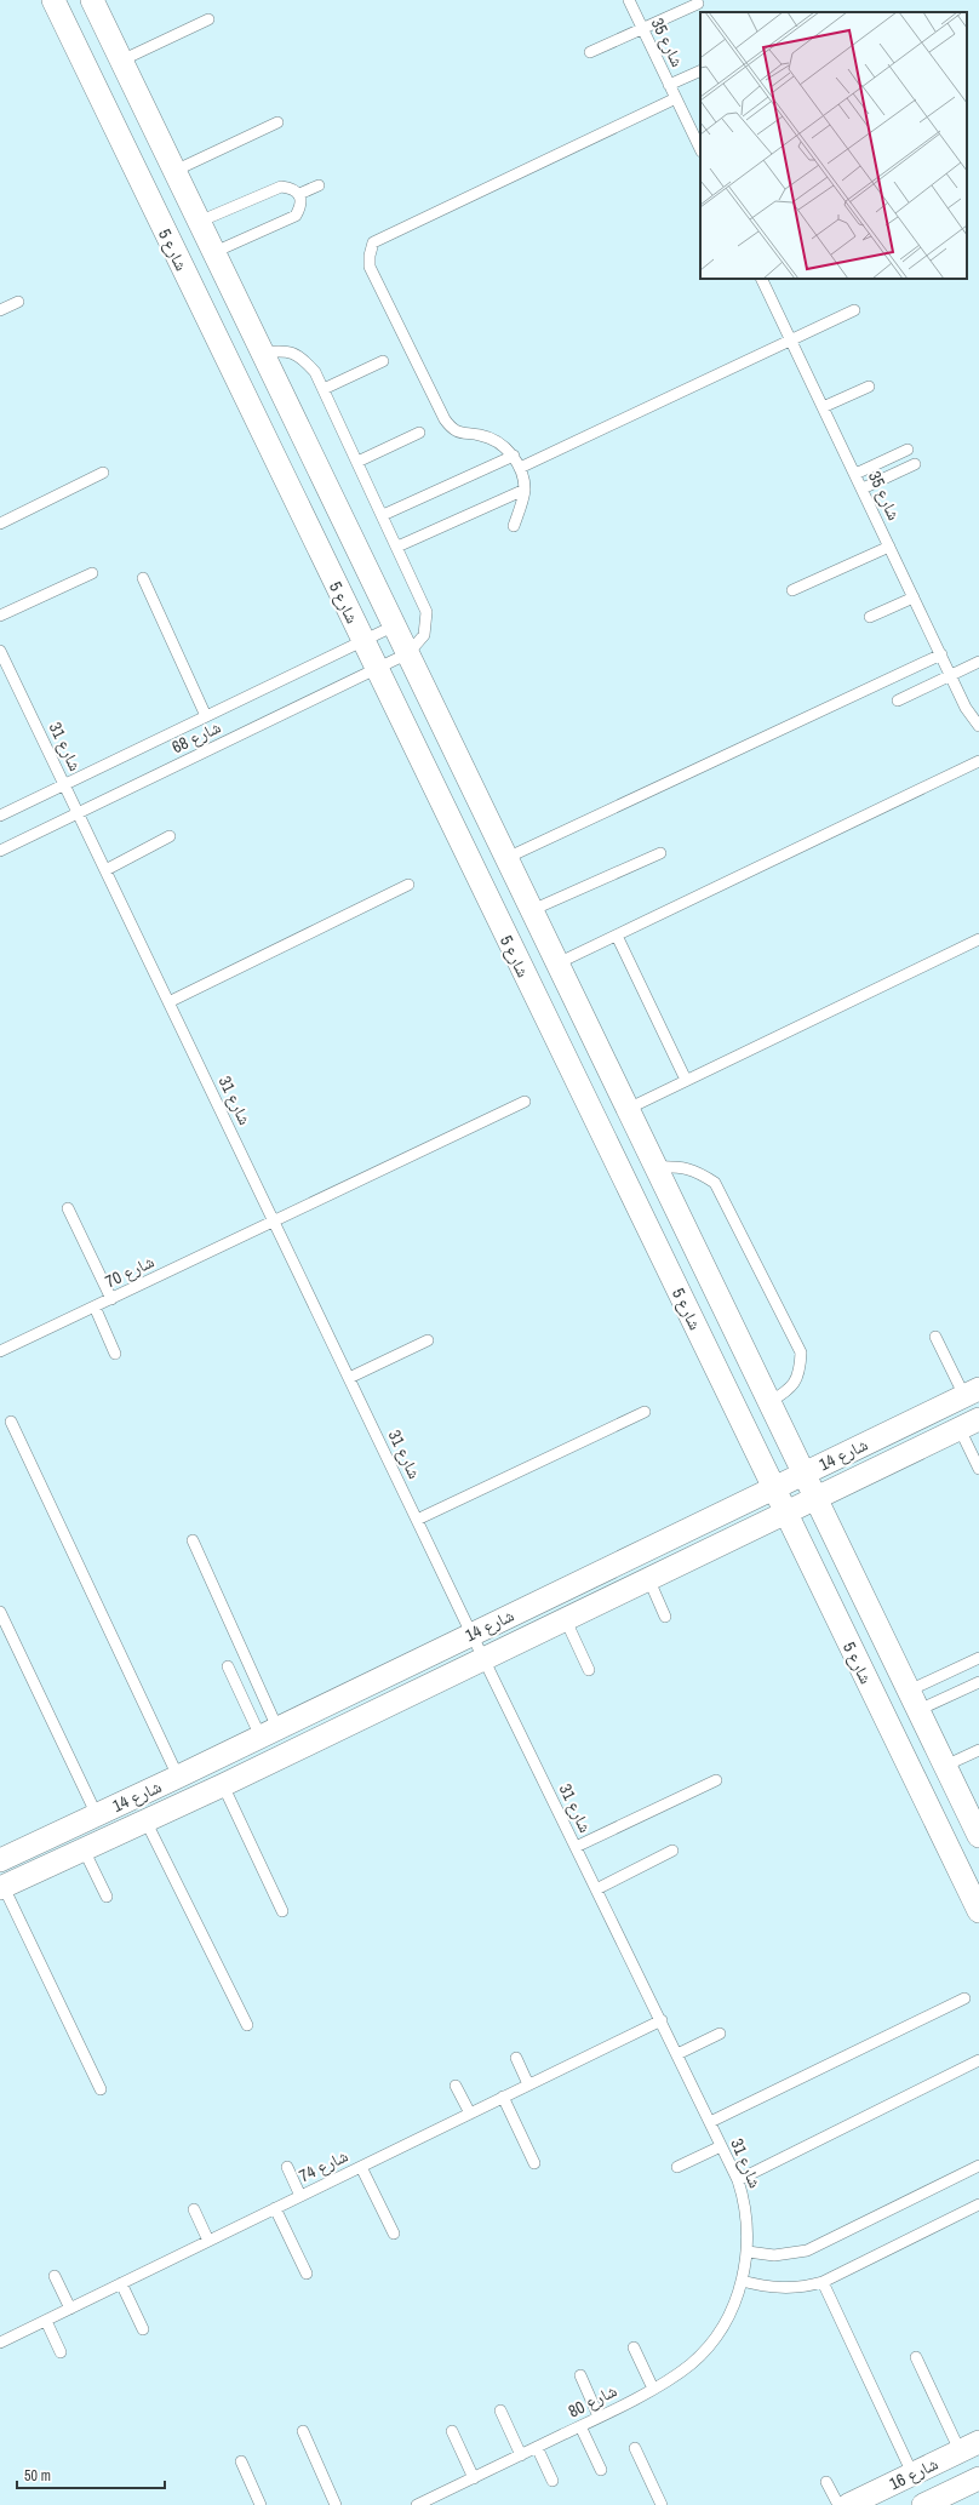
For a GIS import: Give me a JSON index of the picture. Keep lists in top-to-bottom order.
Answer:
{
  "streets": {
    "street": ["شارع 5", "شارع 14", "شارع 16"],
    "lane": [
      "شارع 35",
      "شارع 68",
      "شارع 31",
      "شارع 70",
      "شارع 74",
      "شارع 80"
    ]
  },
  "crossings": [
    ["شارع 5", "شارع 68"],
    ["شارع 5", "شارع 14"],
    ["شارع 68", "شارع 31"],
    ["شارع 31", "شارع 70"],
    ["شارع 31", "شارع 14"],
    ["شارع 31", "شارع 74"],
    ["شارع 31", "شارع 80"]
  ],
  "scale_bar": "50 m"
}
